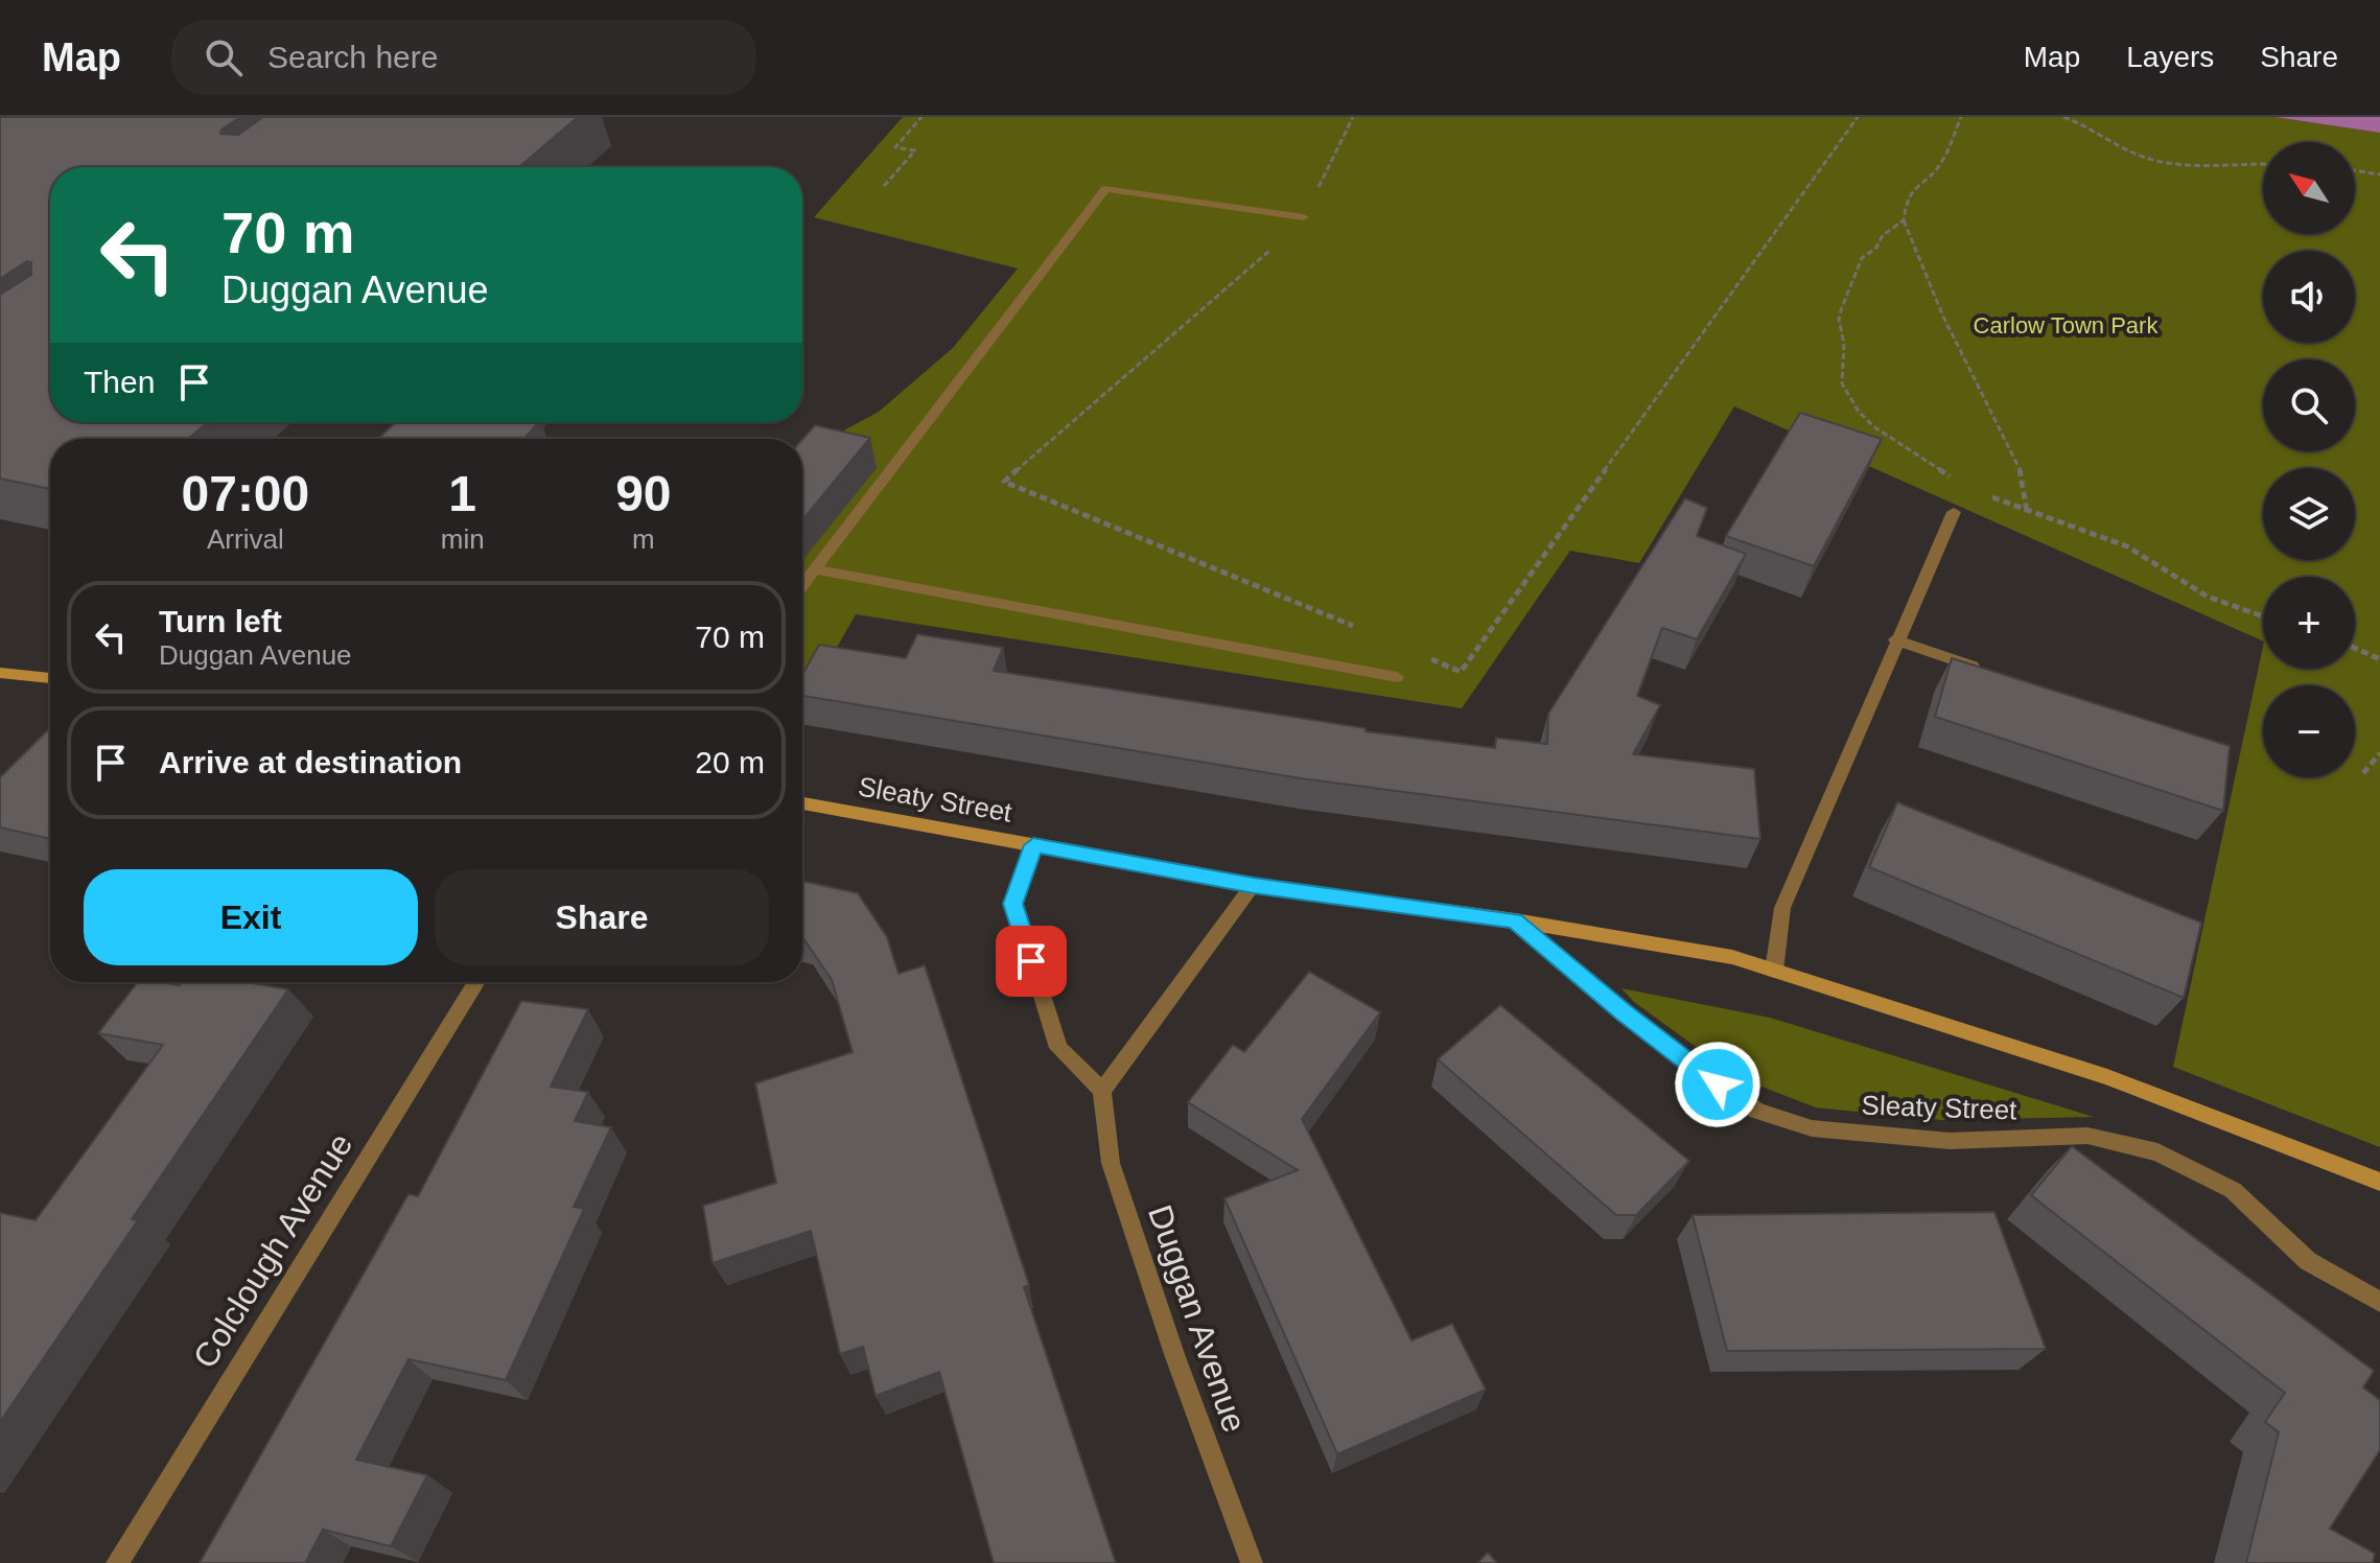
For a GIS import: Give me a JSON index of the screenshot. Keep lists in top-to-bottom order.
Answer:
{
  "streets": {
    "street": ["Sleaty Street", "Colclough Avenue", "Duggan Avenue"]
  },
  "parks": ["Carlow Town Park"],
  "north": "top left",
  "page": {
    "header": "Map",
    "search": "Search here",
    "nav": ["Map", "Layers", "Share"],
    "map_buttons": ["+", "−"],
    "turn": ["70 m", "Duggan Avenue"],
    "then": "Then",
    "eta": [
      "07:00",
      "Arrival",
      "1",
      "min",
      "90",
      "m"
    ],
    "list": [
      {
        "name": "Turn left",
        "note": "Duggan Avenue",
        "value": "70 m"
      },
      {
        "name": "Arrive at destination",
        "value": "20 m"
      }
    ],
    "buttons": ["Exit", "Share"]
  }
}
